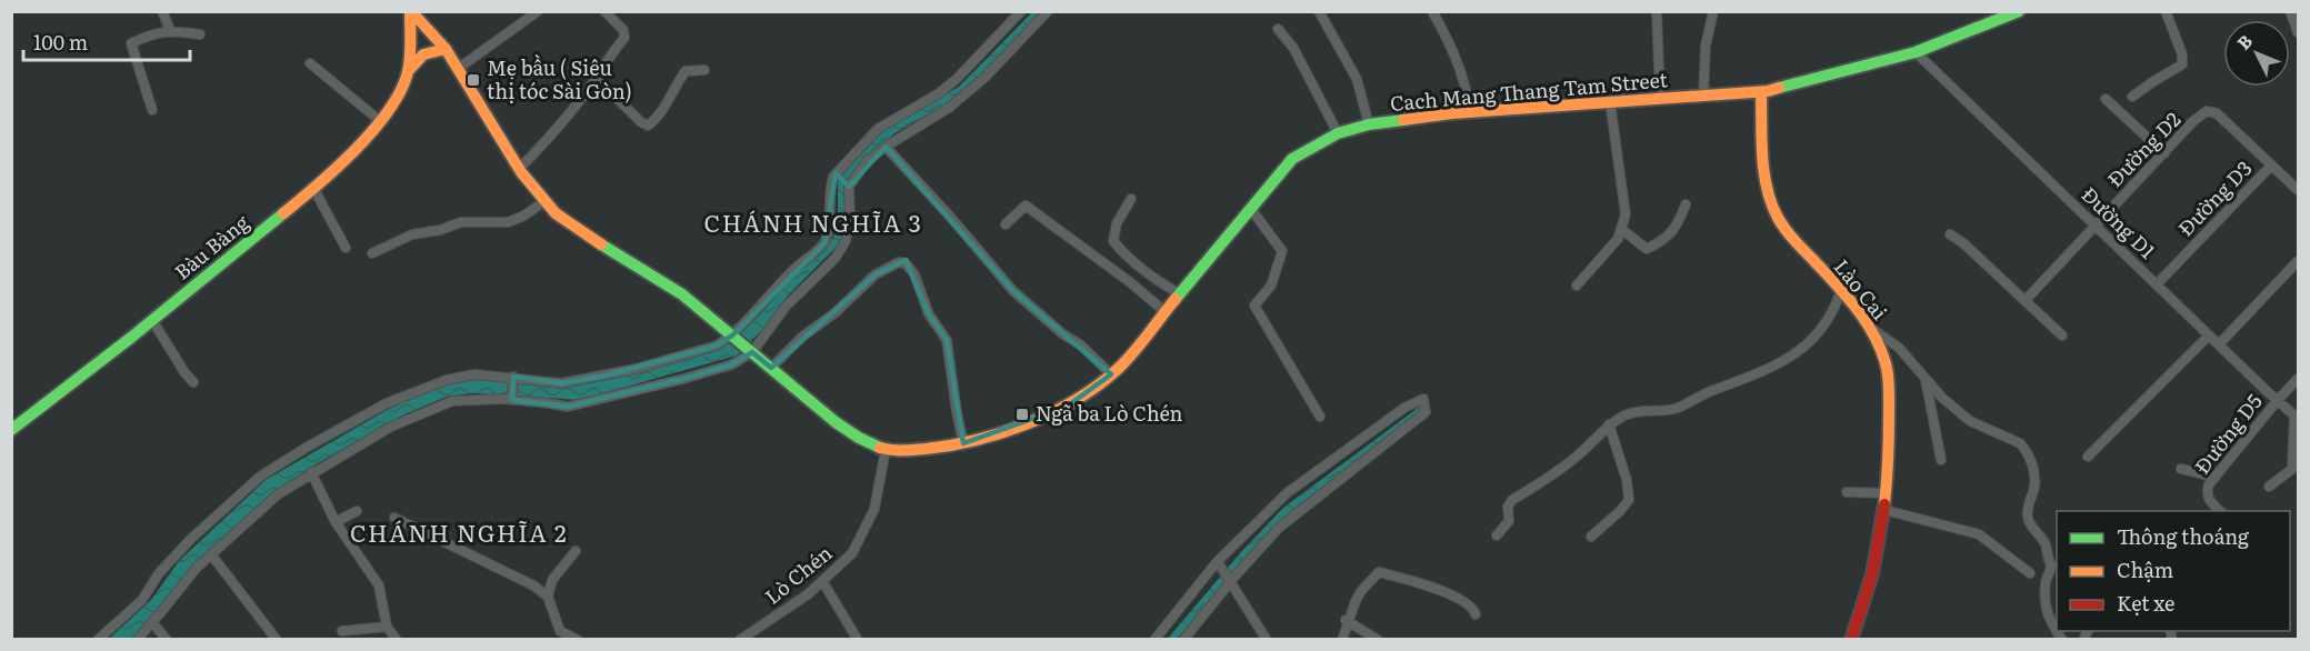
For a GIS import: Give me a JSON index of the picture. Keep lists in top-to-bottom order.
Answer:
{
  "streets": {
    "main road": ["Cach Mang Thang Tam Street", "Bàu Bàng", "Lào Cai"],
    "street": [
      "Đường D2",
      "Đường D3",
      "Đường D1",
      "Đường D5",
      "Lò Chén"
    ]
  },
  "crossings": [
    ["Cach Mang Thang Tam Street", "Đường D1"],
    ["Cach Mang Thang Tam Street", "Lào Cai"],
    ["Cach Mang Thang Tam Street", "Lò Chén"],
    ["Đường D2", "Đường D3"],
    ["Đường D2", "Đường D1"],
    ["Đường D3", "Đường D1"],
    ["Đường D1", "Đường D5"]
  ],
  "districts": ["CHÁNH NGHĨA 3", "CHÁNH NGHĨA 2"],
  "places": {
    "transit": ["Mẹ bầu ( Siêu thị tóc Sài Gòn)", "Ngã ba Lò Chén"]
  },
  "legend": ["Thông thoáng", "Chậm", "Kẹt xe"],
  "scale_bar": "100 m",
  "north": "top left"
}
